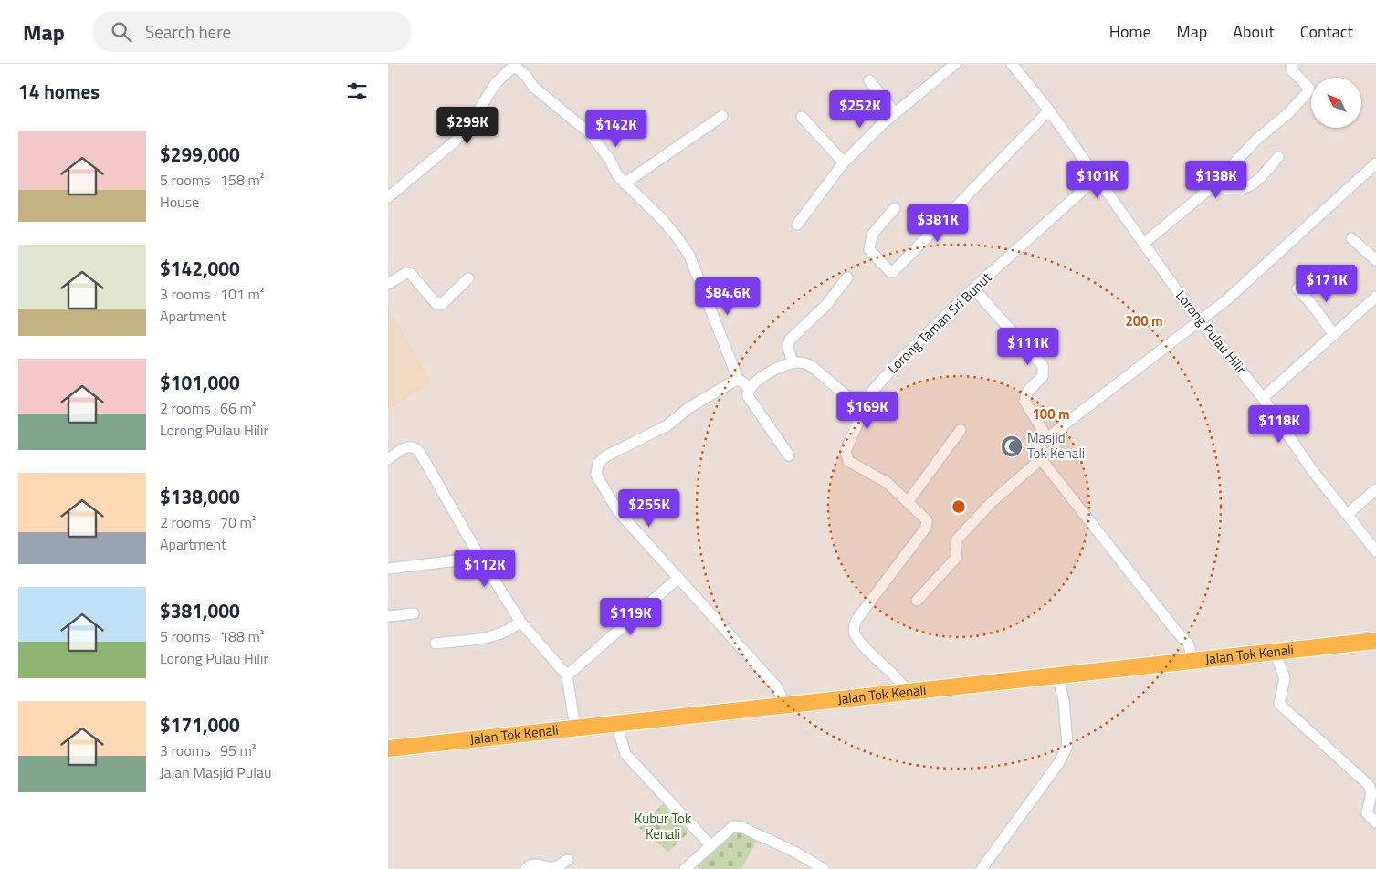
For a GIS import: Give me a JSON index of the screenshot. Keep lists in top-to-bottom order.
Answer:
{
  "streets": {
    "main road": ["Jalan Tok Kenali"],
    "street": ["Lorong Taman Sri Bunut", "Lorong Pulau Hilir"]
  },
  "crossings": [
    ["Lorong Taman Sri Bunut", "Lorong Pulau Hilir"],
    ["Lorong Taman Sri Bunut", "Jalan Tok Kenali"]
  ],
  "parks": ["Kubur Tok Kenali"],
  "places": {
    "mosque": ["Masjid Tok Kenali"]
  },
  "north": "top left",
  "page": {
    "header": "Map",
    "search": "Search here",
    "nav": [
      "Home",
      "Map",
      "About",
      "Contact"
    ],
    "heading": "14 homes",
    "price": [
      "$252K",
      "$299K",
      "$142K",
      "$101K",
      "$138K",
      "$381K",
      "$171K",
      "$84.6K",
      "$111K",
      "$169K",
      "$118K",
      "$255K",
      "$112K",
      "$119K"
    ],
    "list": [
      {
        "name": "$299,000",
        "note": "5 rooms · 158 m² · House"
      },
      {
        "name": "$142,000",
        "note": "3 rooms · 101 m² · Apartment"
      },
      {
        "name": "$101,000",
        "note": "2 rooms · 66 m² · Lorong Pulau Hilir"
      },
      {
        "name": "$138,000",
        "note": "2 rooms · 70 m² · Apartment"
      },
      {
        "name": "$381,000",
        "note": "5 rooms · 188 m² · Lorong Pulau Hilir"
      },
      {
        "name": "$171,000",
        "note": "3 rooms · 95 m² · Jalan Masjid Pulau"
      }
    ]
  },
  "rings": ["200 m", "100 m"]
}
